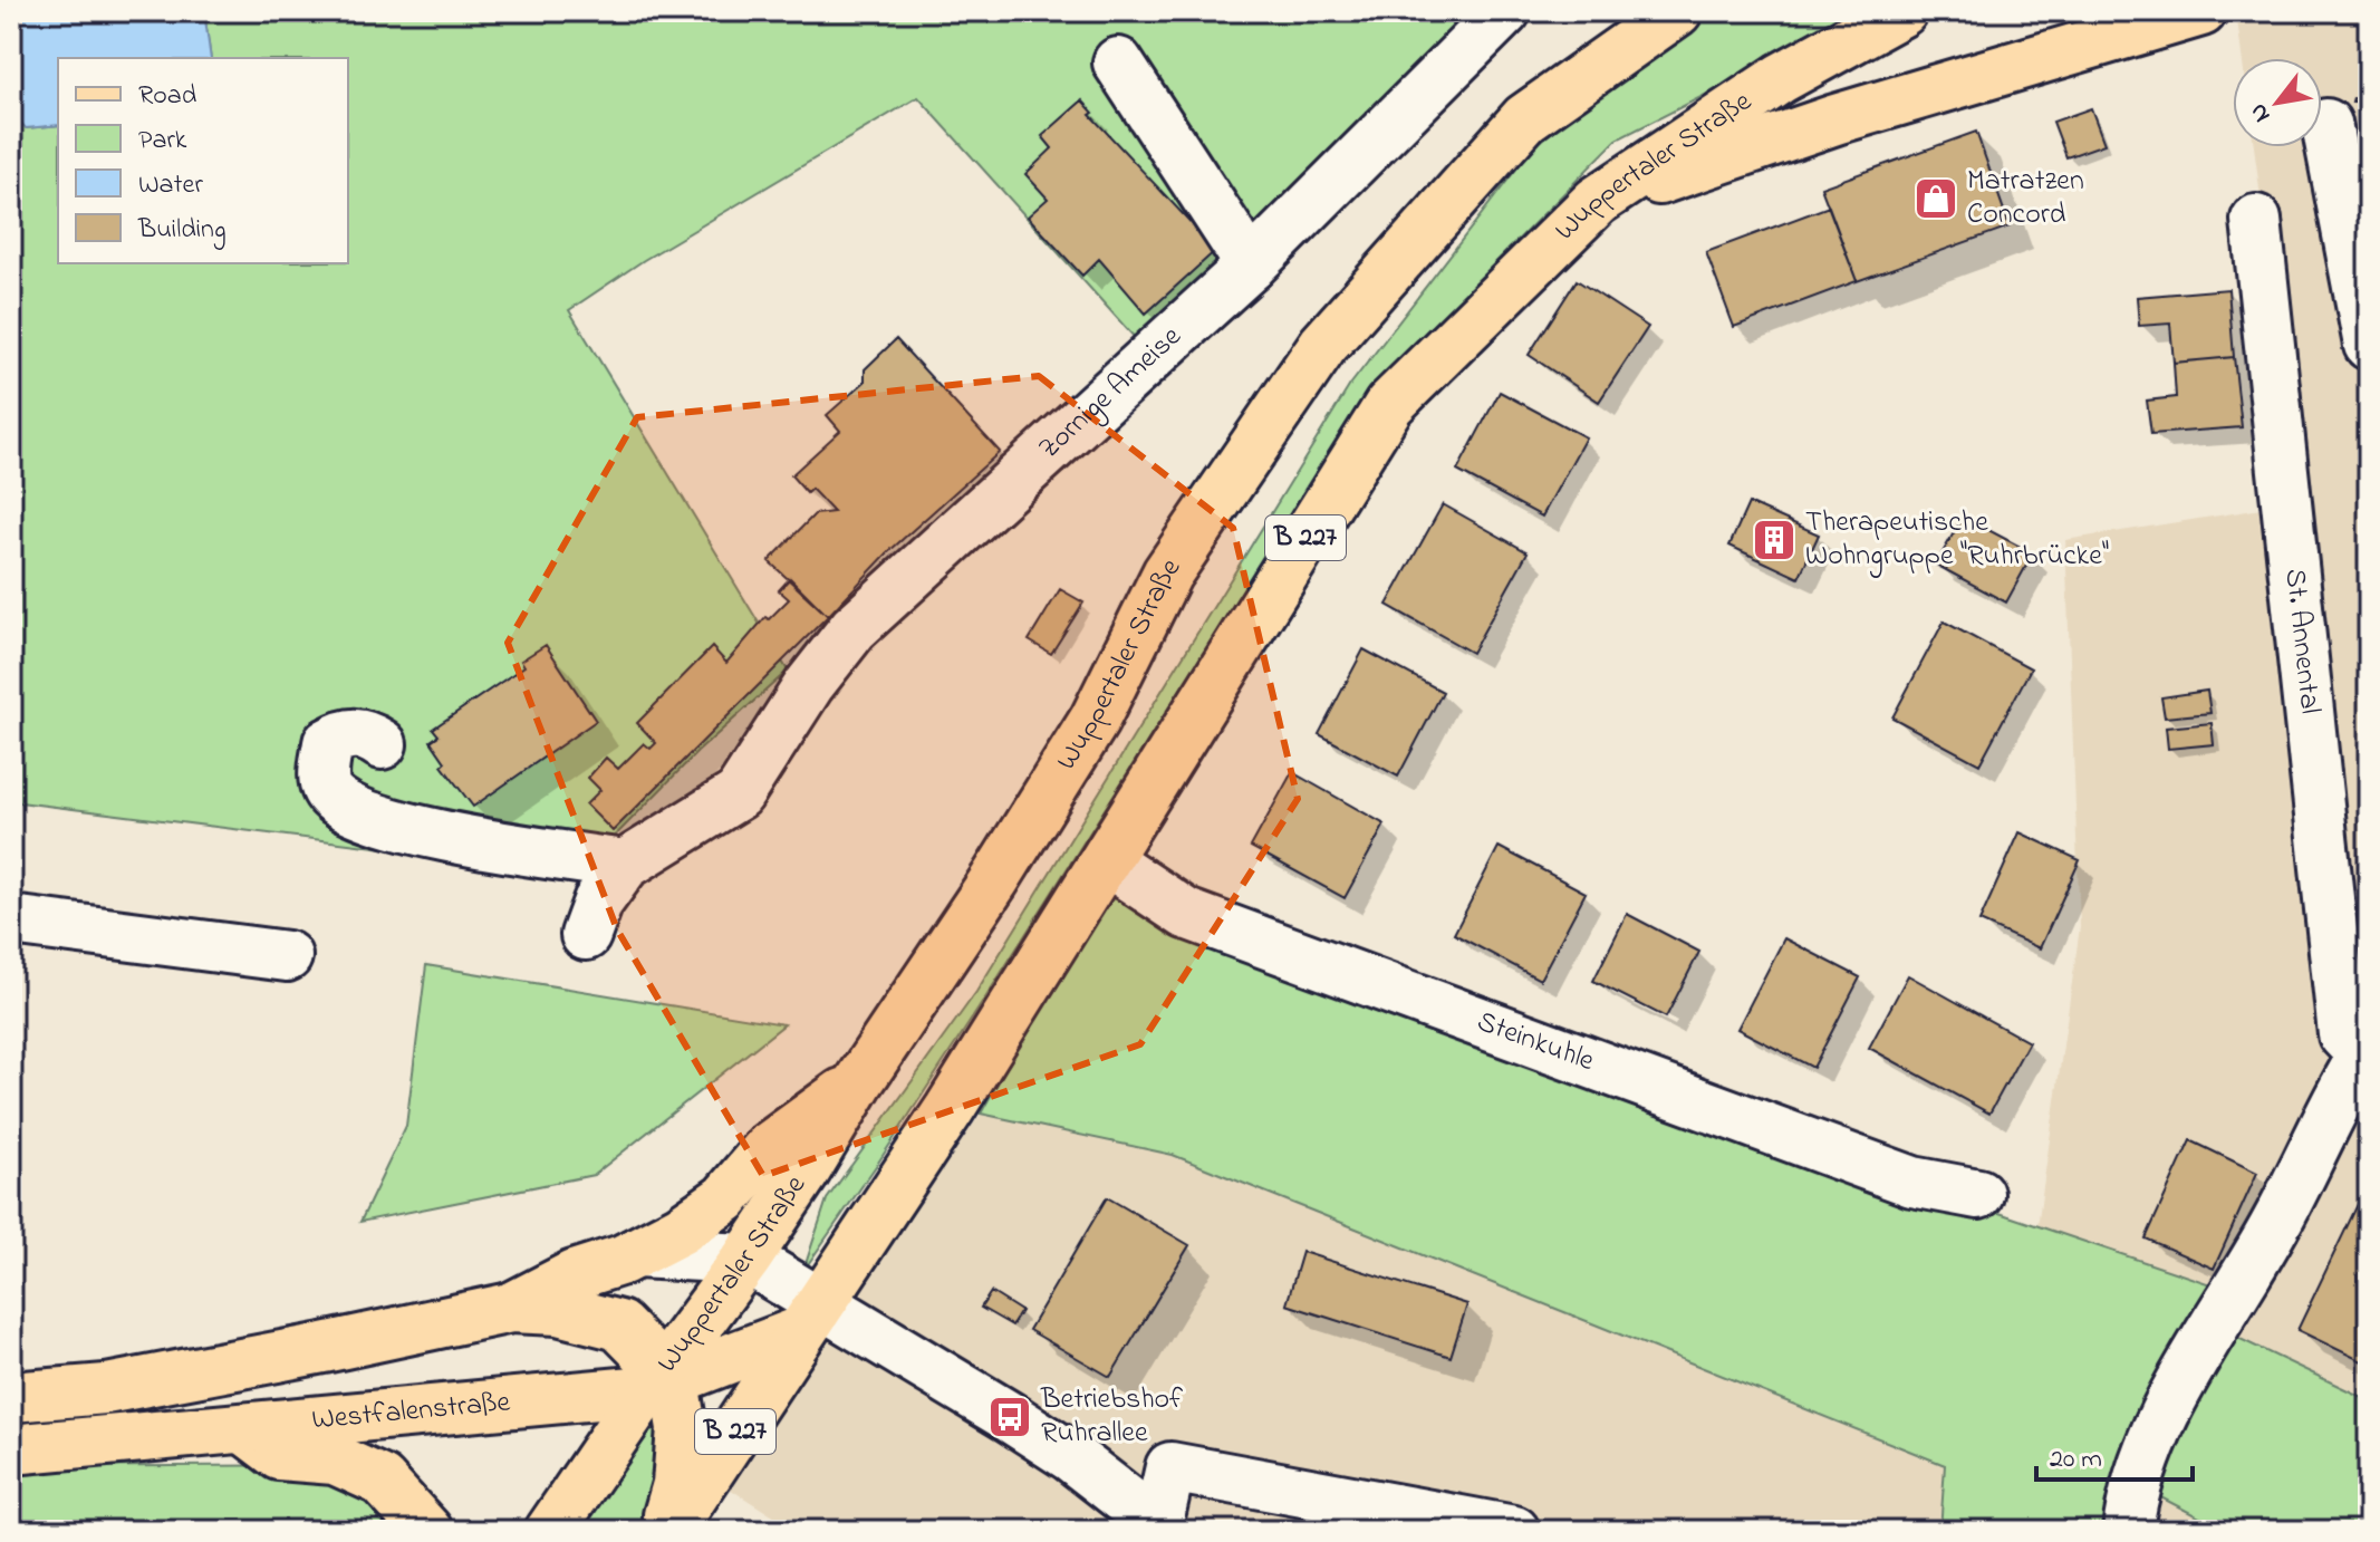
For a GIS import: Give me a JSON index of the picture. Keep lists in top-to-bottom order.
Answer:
{
  "streets": {
    "main road": ["Wuppertaler Straße", "B 227", "Westfalenstraße"],
    "street": ["Zornige Ameise", "St. Annental", "Steinkuhle"]
  },
  "crossings": [
    ["Wuppertaler Straße", "B 227"],
    ["Wuppertaler Straße", "Steinkuhle"],
    ["Wuppertaler Straße", "Westfalenstraße"],
    ["B 227", "Westfalenstraße"]
  ],
  "places": {
    "shop": ["Matratzen Concord"],
    "building": ["Therapeutische Wohngruppe \"Ruhrbrücke\""],
    "bus stop": ["Betriebshof Ruhrallee"]
  },
  "legend": [
    "Road",
    "Park",
    "Water",
    "Building"
  ],
  "scale_bar": "20 m",
  "north": "bottom left"
}
